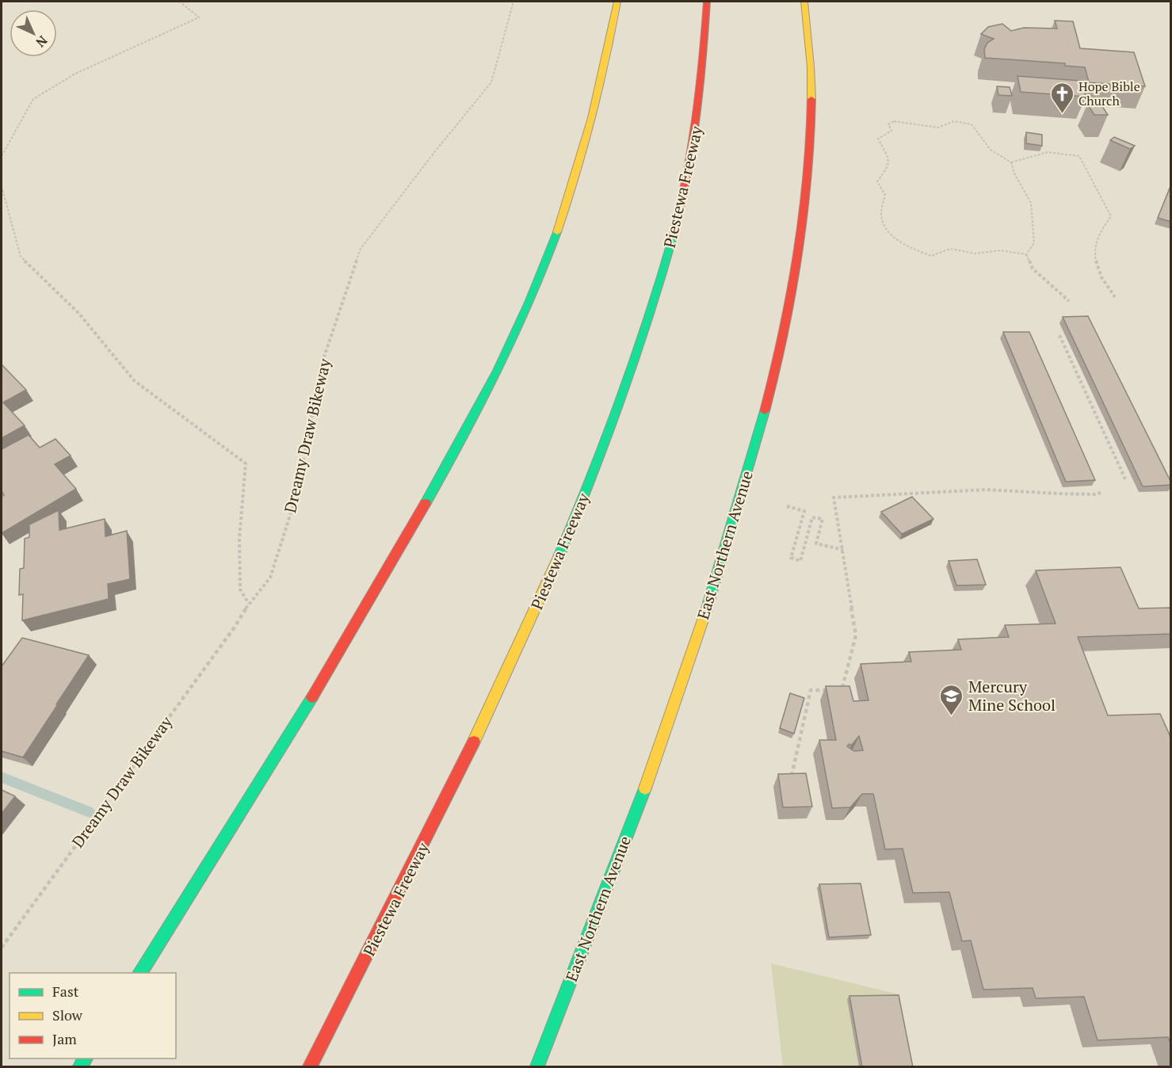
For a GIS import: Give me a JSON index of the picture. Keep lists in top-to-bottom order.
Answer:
{
  "streets": {
    "main road": ["Piestewa Freeway", "East Northern Avenue"],
    "path": ["Dreamy Draw Bikeway"]
  },
  "places": {
    "church": ["Hope Bible Church"],
    "school or university": ["Mercury Mine School"]
  },
  "legend": ["Fast", "Slow", "Jam"],
  "north": "bottom right"
}
